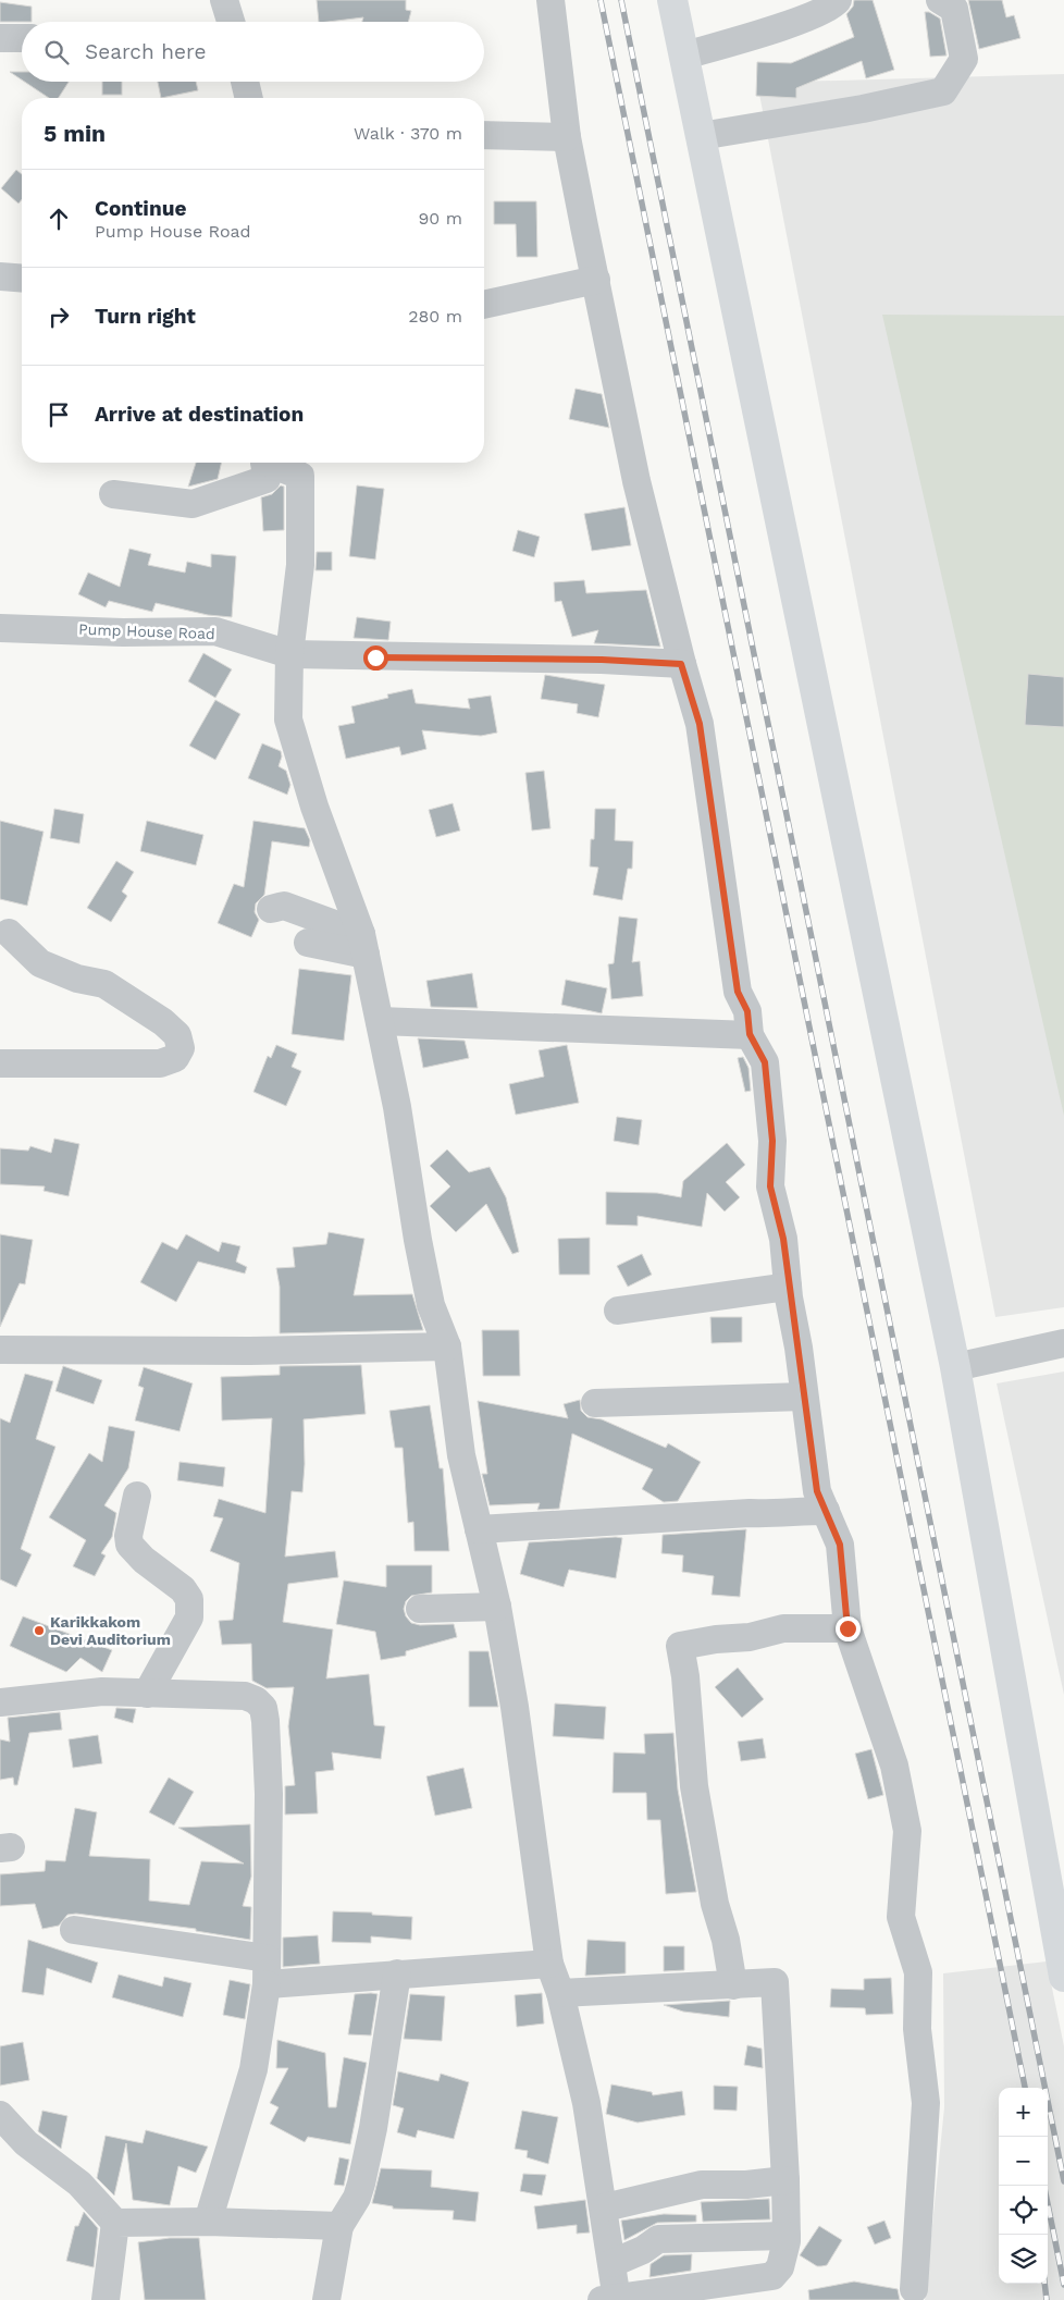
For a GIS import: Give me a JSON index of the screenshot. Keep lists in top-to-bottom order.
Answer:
{
  "streets": {
    "street": ["Pump House Road"]
  },
  "places": ["Karikkakom Devi Auditorium"],
  "page": {
    "search": "Search here",
    "heading": ["5 min", "Walk · 370 m"],
    "list": [
      ["Continue", "Pump House Road", "90 m"],
      ["Turn right", "280 m"],
      "Arrive at destination"
    ],
    "map_buttons": ["+", "−"]
  }
}
